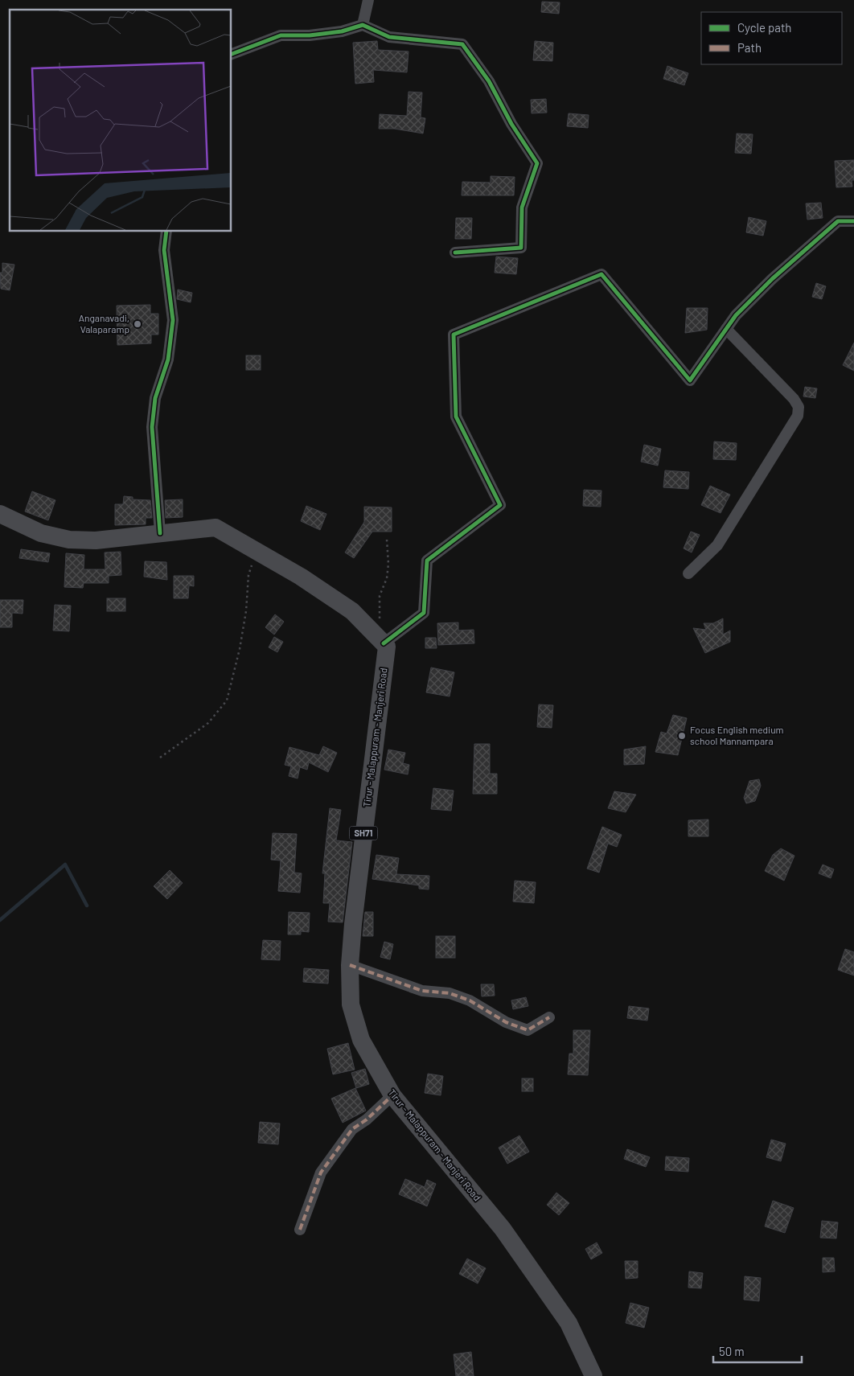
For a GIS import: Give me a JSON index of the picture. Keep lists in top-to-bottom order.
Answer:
{
  "streets": {
    "main road": ["Tirur - Malappuram - Manjeri Road", "SH71"]
  },
  "places": ["Anganavadi, Valaparamp", "Focus English medium school Mannampara"],
  "legend": ["Cycle path", "Path"],
  "scale_bar": "50 m"
}
